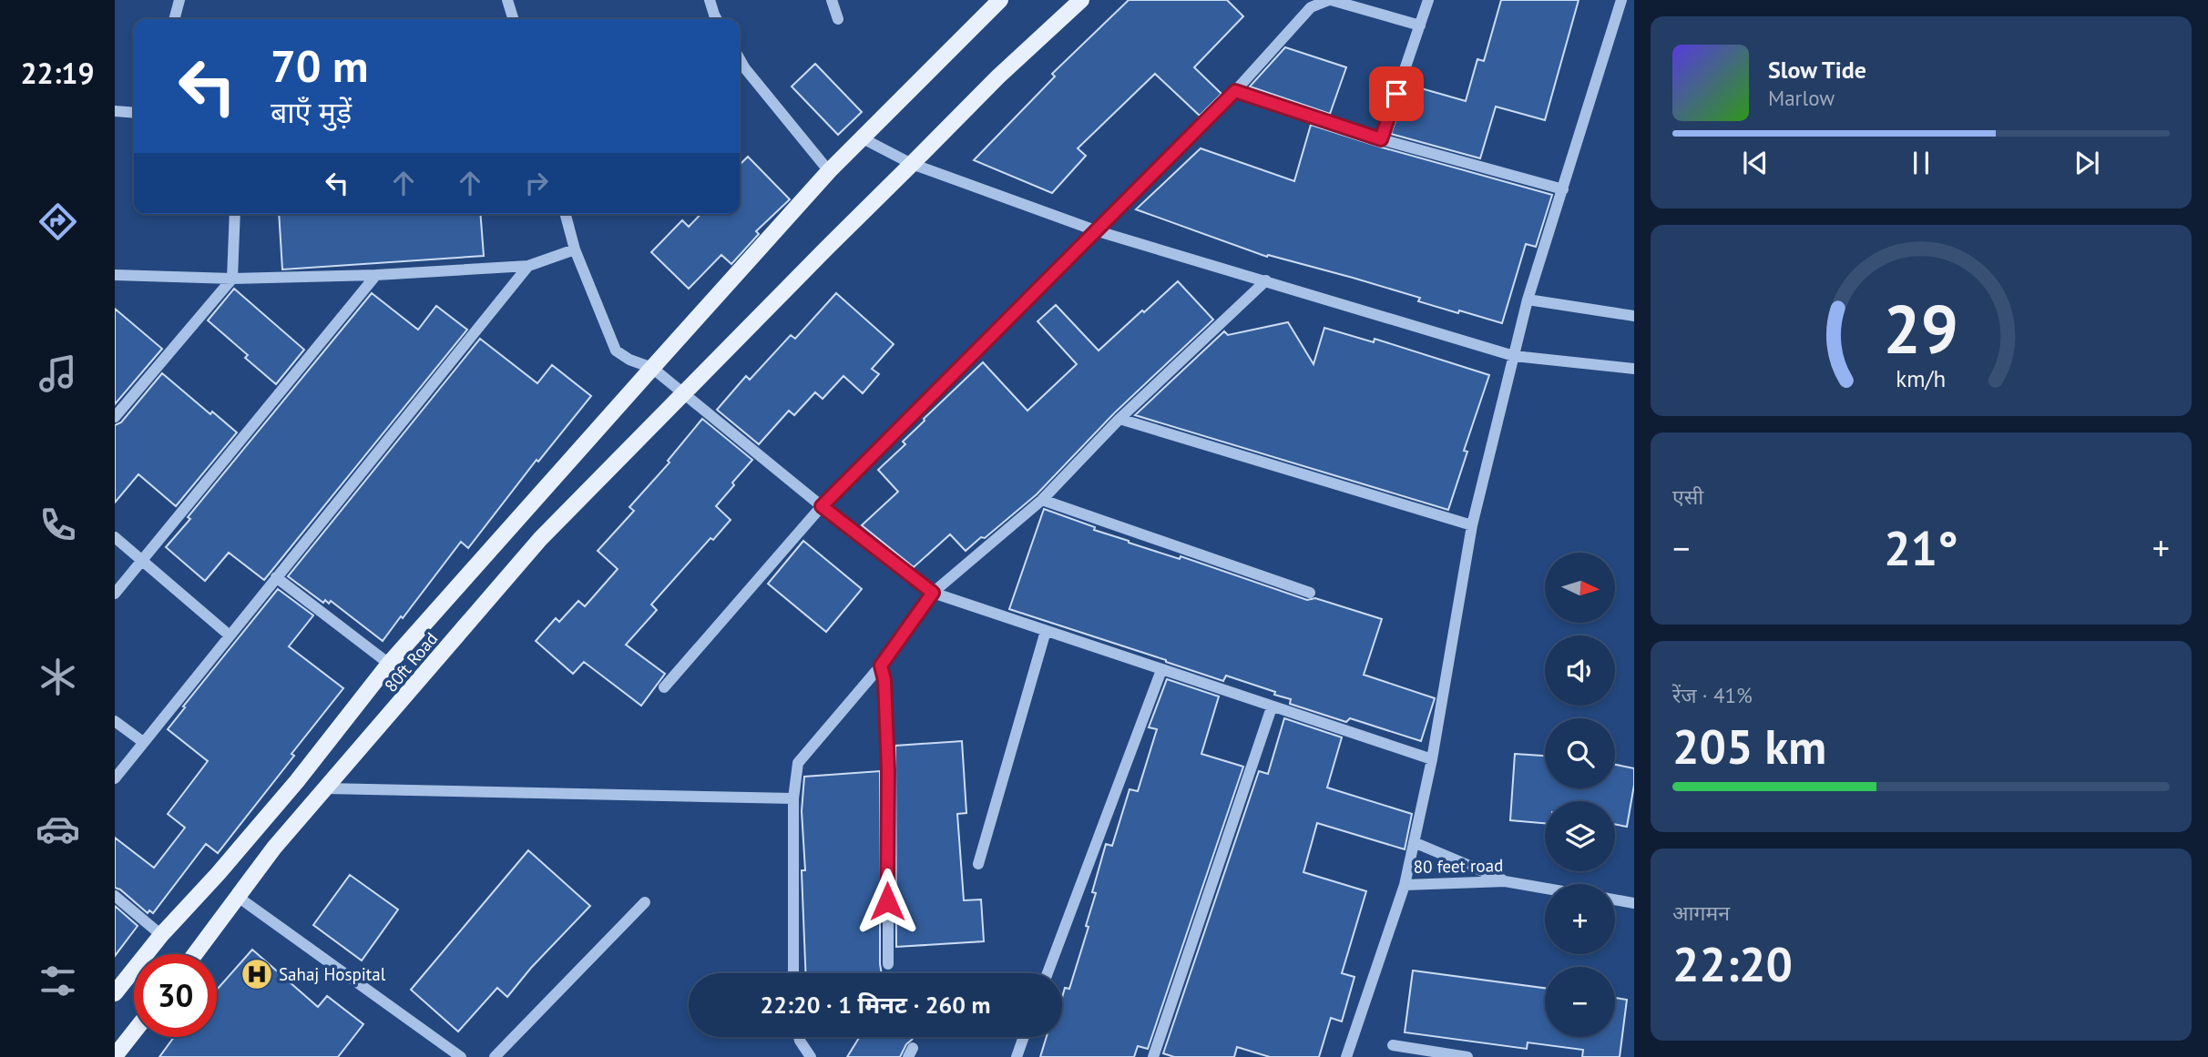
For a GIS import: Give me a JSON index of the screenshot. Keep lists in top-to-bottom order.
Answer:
{
  "streets": {
    "main road": ["80ft Road"],
    "street": ["80 feet road"]
  },
  "places": {
    "hospital": ["Sahaj Hospital"]
  },
  "north": "right",
  "page": {
    "tabs": "22:19",
    "turn": ["70 m", "बाएँ मुड़ें"],
    "song": ["Slow Tide", "Marlow"],
    "tile": [
      "एसी",
      ["रेंज · 41%", "205 km"],
      ["आगमन", "22:20"]
    ],
    "heat": ["−", "21°", "+"],
    "map_buttons": ["+", "−"],
    "limit": "30",
    "trip": "22:20 · 1 मिनट · 260 m",
    "gauge": ["29", "km/h"]
  }
}
